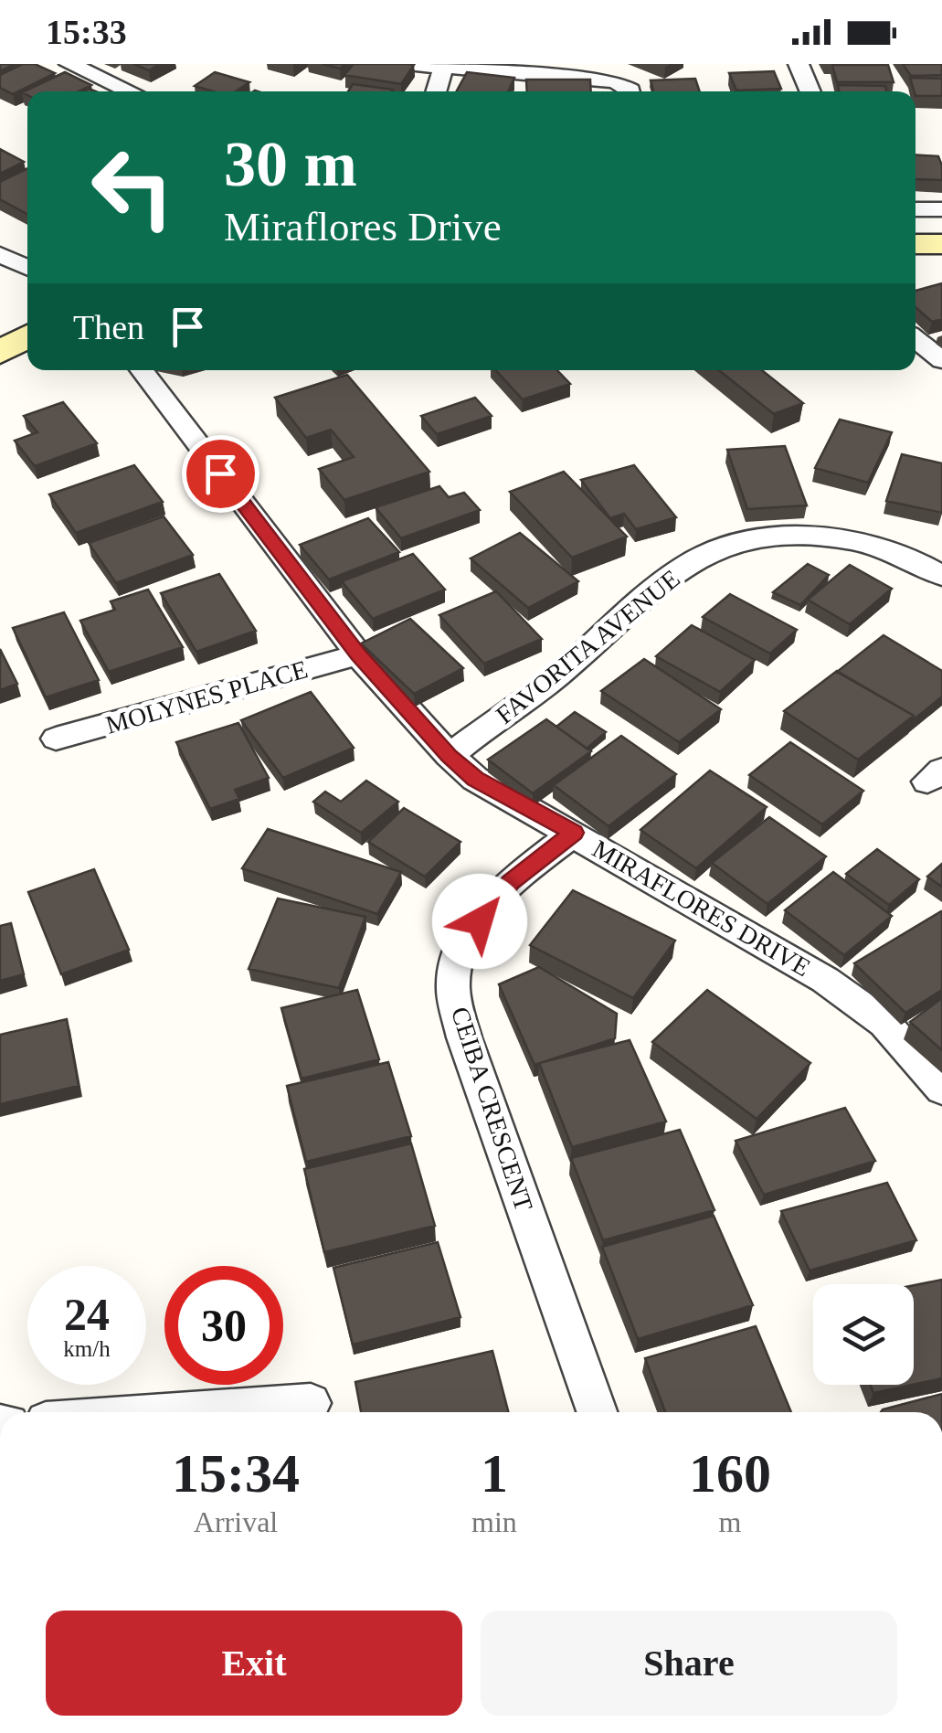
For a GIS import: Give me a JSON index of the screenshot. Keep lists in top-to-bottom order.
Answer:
{
  "streets": {
    "street": [
      "FAVORITA AVENUE",
      "MOLYNES PLACE",
      "MIRAFLORES DRIVE",
      "CEIBA CRESCENT"
    ]
  },
  "crossings": [
    ["FAVORITA AVENUE", "MIRAFLORES DRIVE"],
    ["MOLYNES PLACE", "MIRAFLORES DRIVE"],
    ["MIRAFLORES DRIVE", "CEIBA CRESCENT"]
  ],
  "page": {
    "status": "15:33",
    "turn": ["30 m", "Miraflores Drive"],
    "then": "Then",
    "speed": "24 km/h",
    "limit": "30",
    "eta": [
      "15:34",
      "Arrival",
      "1",
      "min",
      "160",
      "m"
    ],
    "buttons": ["Exit", "Share"]
  }
}
